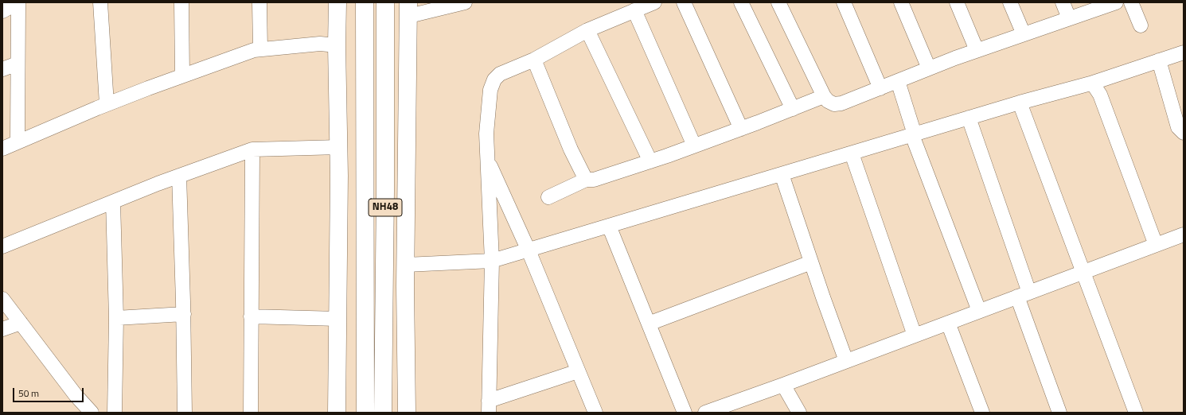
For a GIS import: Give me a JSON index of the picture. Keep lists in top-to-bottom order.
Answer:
{
  "streets": {
    "main road": ["NH48"]
  },
  "scale_bar": "50 m"
}
